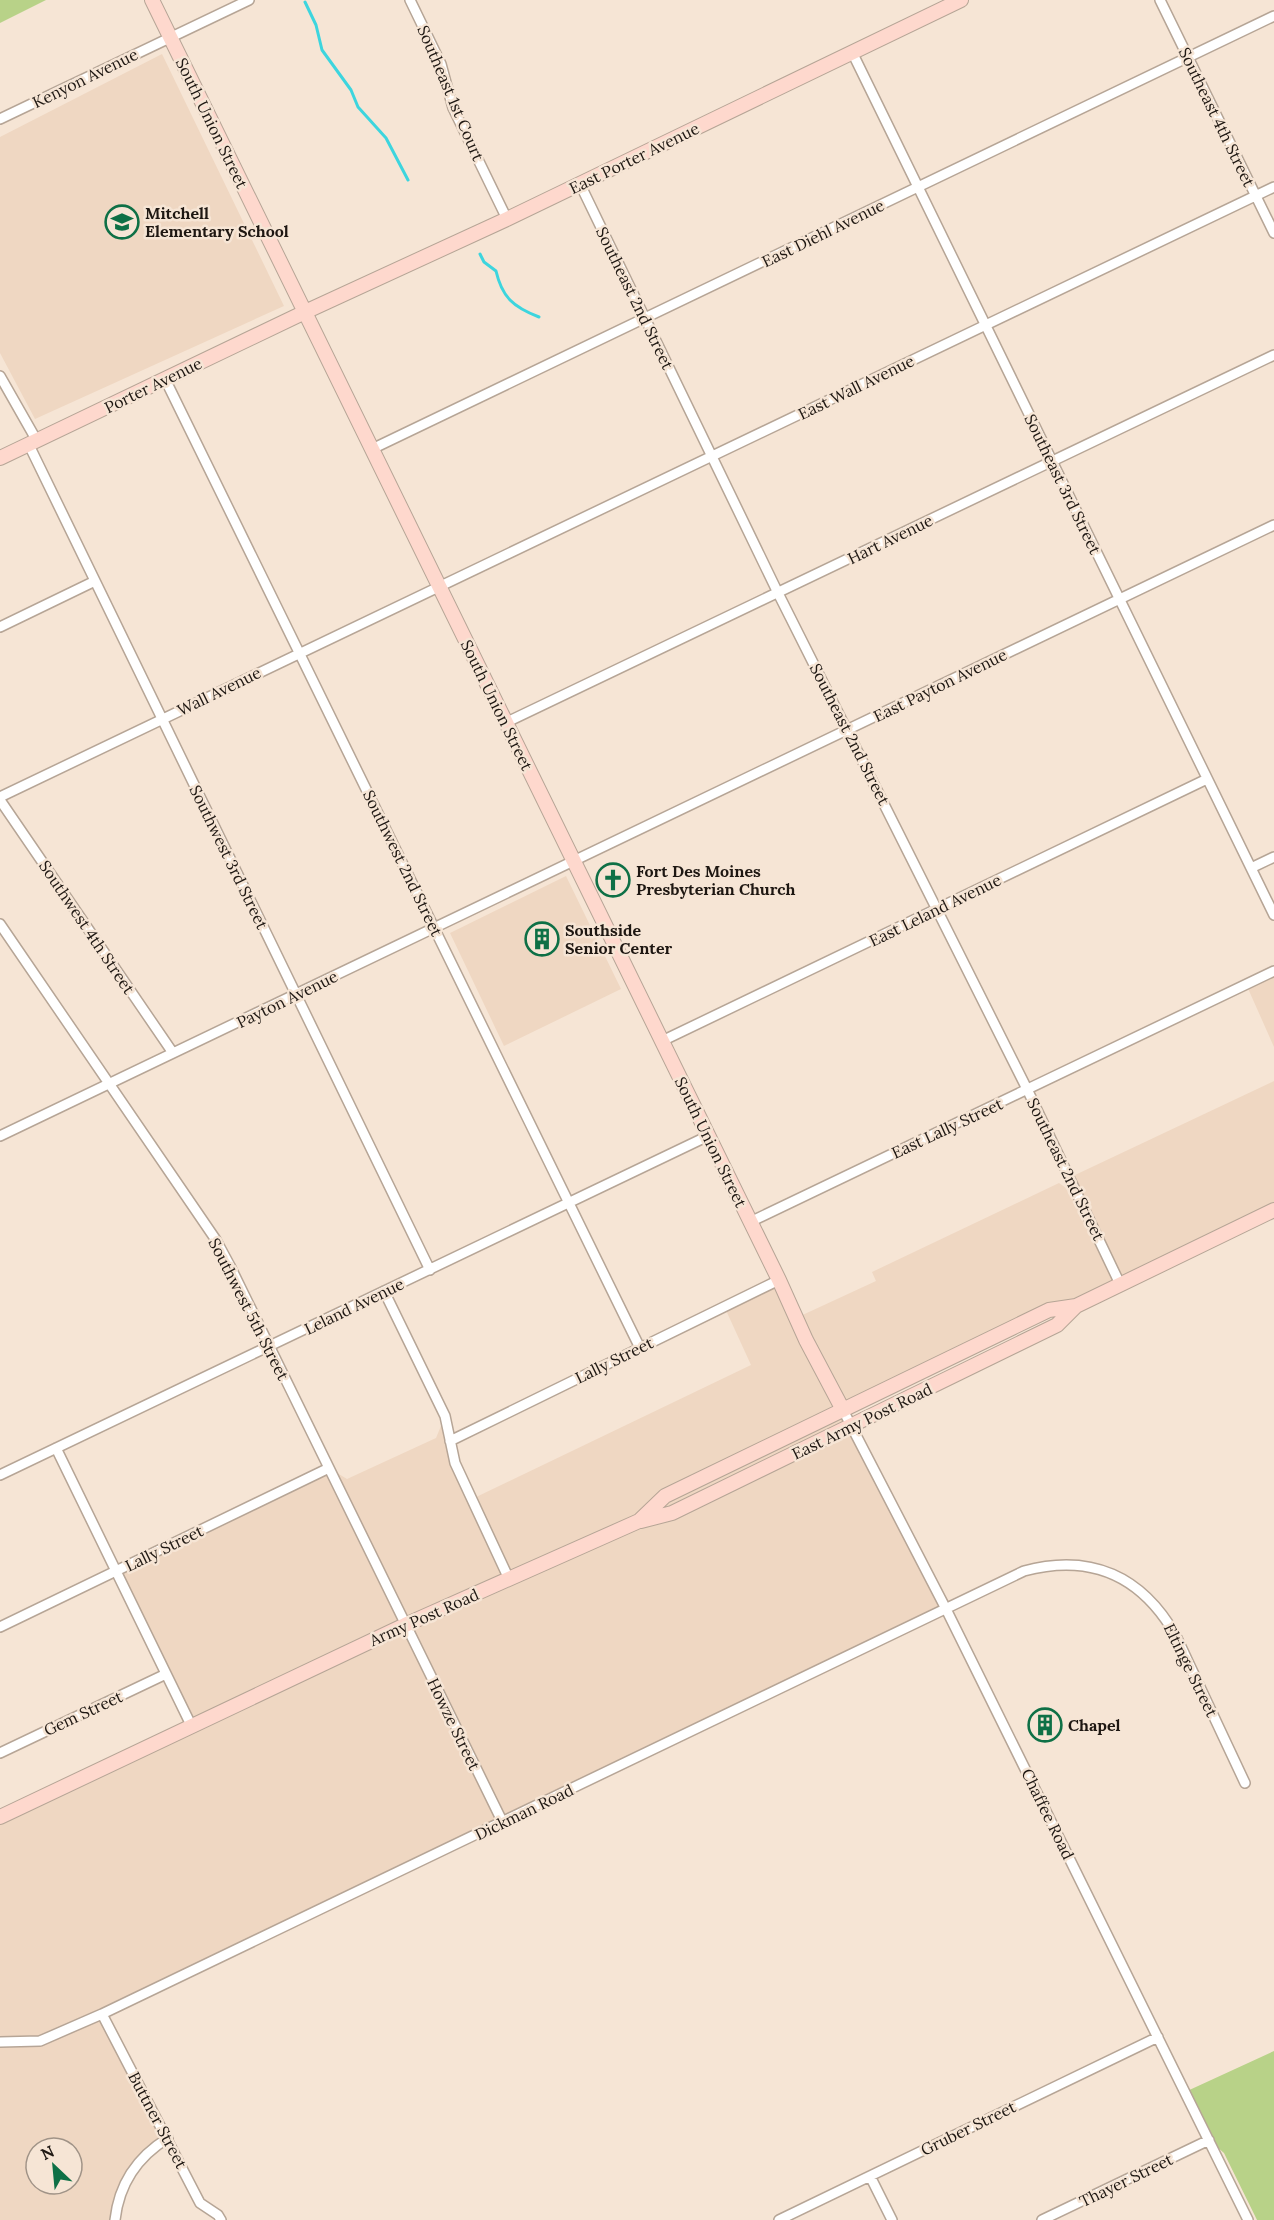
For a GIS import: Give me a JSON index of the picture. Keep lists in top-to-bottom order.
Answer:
{
  "streets": {
    "street": [
      "Kenyon Avenue",
      "Southeast 1st Court",
      "Southeast 4th Street",
      "South Union Street",
      "East Porter Avenue",
      "East Diehl Avenue",
      "Southeast 2nd Street",
      "Porter Avenue",
      "East Wall Avenue",
      "Southeast 3rd Street",
      "Hart Avenue",
      "East Payton Avenue",
      "Wall Avenue",
      "Southwest 3rd Street",
      "Southwest 2nd Street",
      "East Leland Avenue",
      "Southwest 4th Street",
      "Payton Avenue",
      "East Lally Street",
      "Leland Avenue",
      "Southwest 5th Street",
      "Lally Street",
      "East Army Post Road",
      "Army Post Road",
      "Eltinge Street",
      "Gem Street",
      "Howze Street",
      "Dickman Road",
      "Chaffee Road",
      "Buttner Street",
      "Gruber Street",
      "Thayer Street"
    ]
  },
  "crossings": [
    ["Kenyon Avenue", "South Union Street"],
    ["Southeast 1st Court", "East Porter Avenue"],
    ["Southeast 4th Street", "East Diehl Avenue"],
    ["Southeast 4th Street", "East Wall Avenue"],
    ["South Union Street", "East Porter Avenue"],
    ["South Union Street", "East Diehl Avenue"],
    ["South Union Street", "Porter Avenue"],
    ["South Union Street", "East Wall Avenue"],
    ["South Union Street", "Hart Avenue"],
    ["South Union Street", "East Payton Avenue"],
    ["South Union Street", "Wall Avenue"],
    ["South Union Street", "East Leland Avenue"],
    ["South Union Street", "Payton Avenue"],
    ["South Union Street", "East Lally Street"],
    ["South Union Street", "Leland Avenue"],
    ["South Union Street", "Lally Street"],
    ["South Union Street", "East Army Post Road"],
    ["South Union Street", "Army Post Road"],
    ["South Union Street", "Chaffee Road"],
    ["East Porter Avenue", "Southeast 2nd Street"],
    ["East Porter Avenue", "Porter Avenue"],
    ["East Porter Avenue", "Southeast 3rd Street"],
    ["East Diehl Avenue", "Southeast 2nd Street"],
    ["East Diehl Avenue", "Southeast 3rd Street"],
    ["Southeast 2nd Street", "East Wall Avenue"],
    ["Southeast 2nd Street", "Hart Avenue"],
    ["Southeast 2nd Street", "East Payton Avenue"],
    ["Southeast 2nd Street", "East Leland Avenue"],
    ["Southeast 2nd Street", "East Lally Street"],
    ["Southeast 2nd Street", "East Army Post Road"],
    ["Porter Avenue", "Southwest 3rd Street"],
    ["Porter Avenue", "Southwest 2nd Street"],
    ["East Wall Avenue", "Southeast 3rd Street"],
    ["East Wall Avenue", "Wall Avenue"],
    ["Southeast 3rd Street", "Hart Avenue"],
    ["Southeast 3rd Street", "East Payton Avenue"],
    ["Southeast 3rd Street", "East Leland Avenue"],
    ["East Payton Avenue", "Payton Avenue"],
    ["Wall Avenue", "Southwest 3rd Street"],
    ["Wall Avenue", "Southwest 2nd Street"],
    ["Wall Avenue", "Southwest 4th Street"],
    ["Southwest 3rd Street", "Payton Avenue"],
    ["Southwest 3rd Street", "Leland Avenue"],
    ["Southwest 2nd Street", "Payton Avenue"],
    ["Southwest 2nd Street", "Leland Avenue"],
    ["Southwest 2nd Street", "Lally Street"],
    ["Southwest 4th Street", "Payton Avenue"],
    ["Payton Avenue", "Southwest 5th Street"],
    ["Leland Avenue", "Southwest 5th Street"],
    ["Southwest 5th Street", "Lally Street"],
    ["Southwest 5th Street", "Army Post Road"],
    ["Southwest 5th Street", "Howze Street"],
    ["East Army Post Road", "Army Post Road"],
    ["East Army Post Road", "Chaffee Road"],
    ["Army Post Road", "Howze Street"],
    ["Army Post Road", "Chaffee Road"],
    ["Eltinge Street", "Dickman Road"],
    ["Eltinge Street", "Chaffee Road"],
    ["Howze Street", "Dickman Road"],
    ["Dickman Road", "Chaffee Road"],
    ["Dickman Road", "Buttner Street"],
    ["Chaffee Road", "Gruber Street"],
    ["Chaffee Road", "Thayer Street"]
  ],
  "places": {
    "school or university": ["Mitchell Elementary School"],
    "church": ["Fort Des Moines Presbyterian Church"],
    "building": ["Southside Senior Center", "Chapel"]
  },
  "north": "top left"
}
